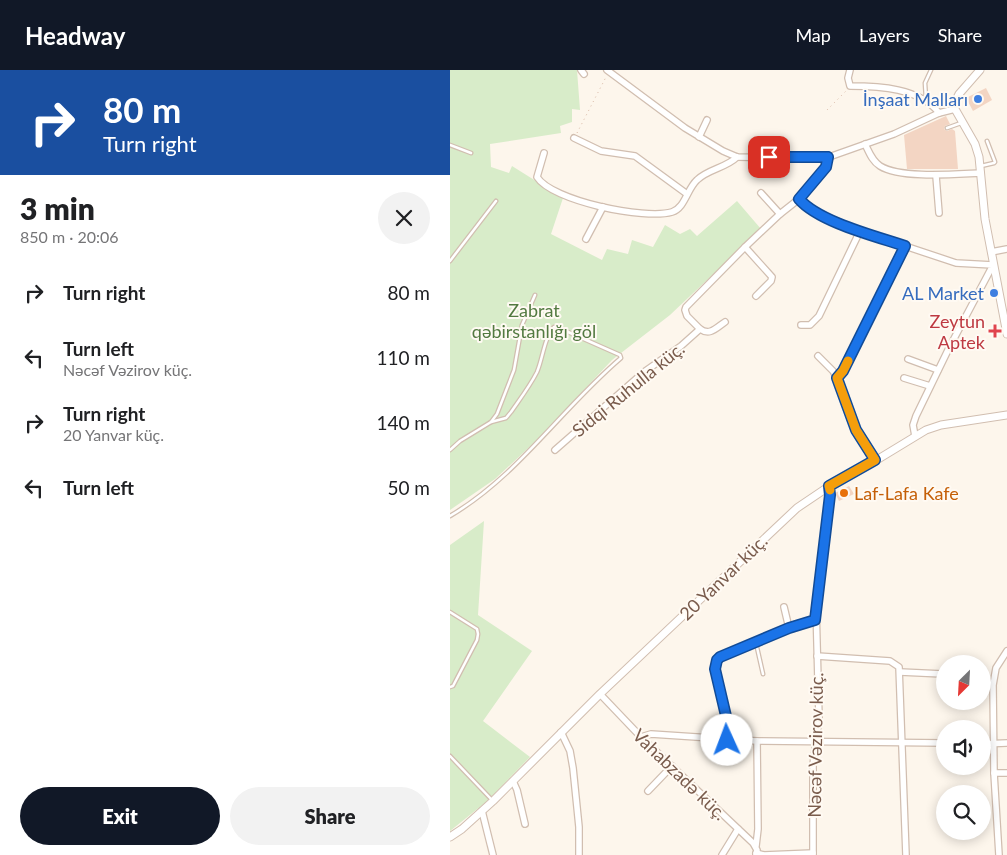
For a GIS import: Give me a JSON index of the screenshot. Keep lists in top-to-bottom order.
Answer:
{
  "streets": {
    "street": [
      "Sidqi Ruhulla küç.",
      "20 Yanvar küç.",
      "Nəcəf Vəzirov küç.",
      "Vahabzadə küç."
    ]
  },
  "crossings": [
    ["20 Yanvar küç.", "Nəcəf Vəzirov küç."],
    ["20 Yanvar küç.", "Vahabzadə küç."]
  ],
  "parks": ["Zabrat qəbirstanlığı göl"],
  "places": {
    "other": ["İnşaat Malları", "AL Market", "Laf-Lafa Kafe"],
    "health": ["Zeytun Aptek"]
  },
  "north": "bottom left",
  "page": {
    "header": "Headway",
    "nav": ["Map", "Layers", "Share"],
    "turn": ["80 m", "Turn right"],
    "heading": ["3 min", "850 m · 20:06"],
    "list": [
      {
        "name": "Turn right",
        "value": "80 m"
      },
      {
        "name": "Turn left",
        "note": "Nəcəf Vəzirov küç.",
        "value": "110 m"
      },
      {
        "name": "Turn right",
        "note": "20 Yanvar küç.",
        "value": "140 m"
      },
      {
        "name": "Turn left",
        "value": "50 m"
      }
    ],
    "buttons": ["Exit", "Share"]
  }
}
